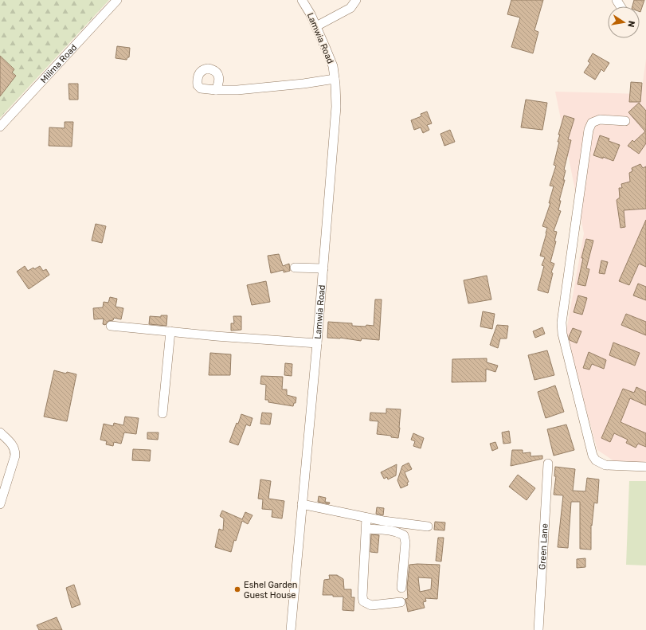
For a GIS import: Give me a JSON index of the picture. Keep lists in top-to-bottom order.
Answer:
{
  "streets": {
    "street": ["Lamwia Road", "Milima Road", "Green Lane"]
  },
  "places": ["Eshel Garden Guest House"],
  "north": "right"
}
